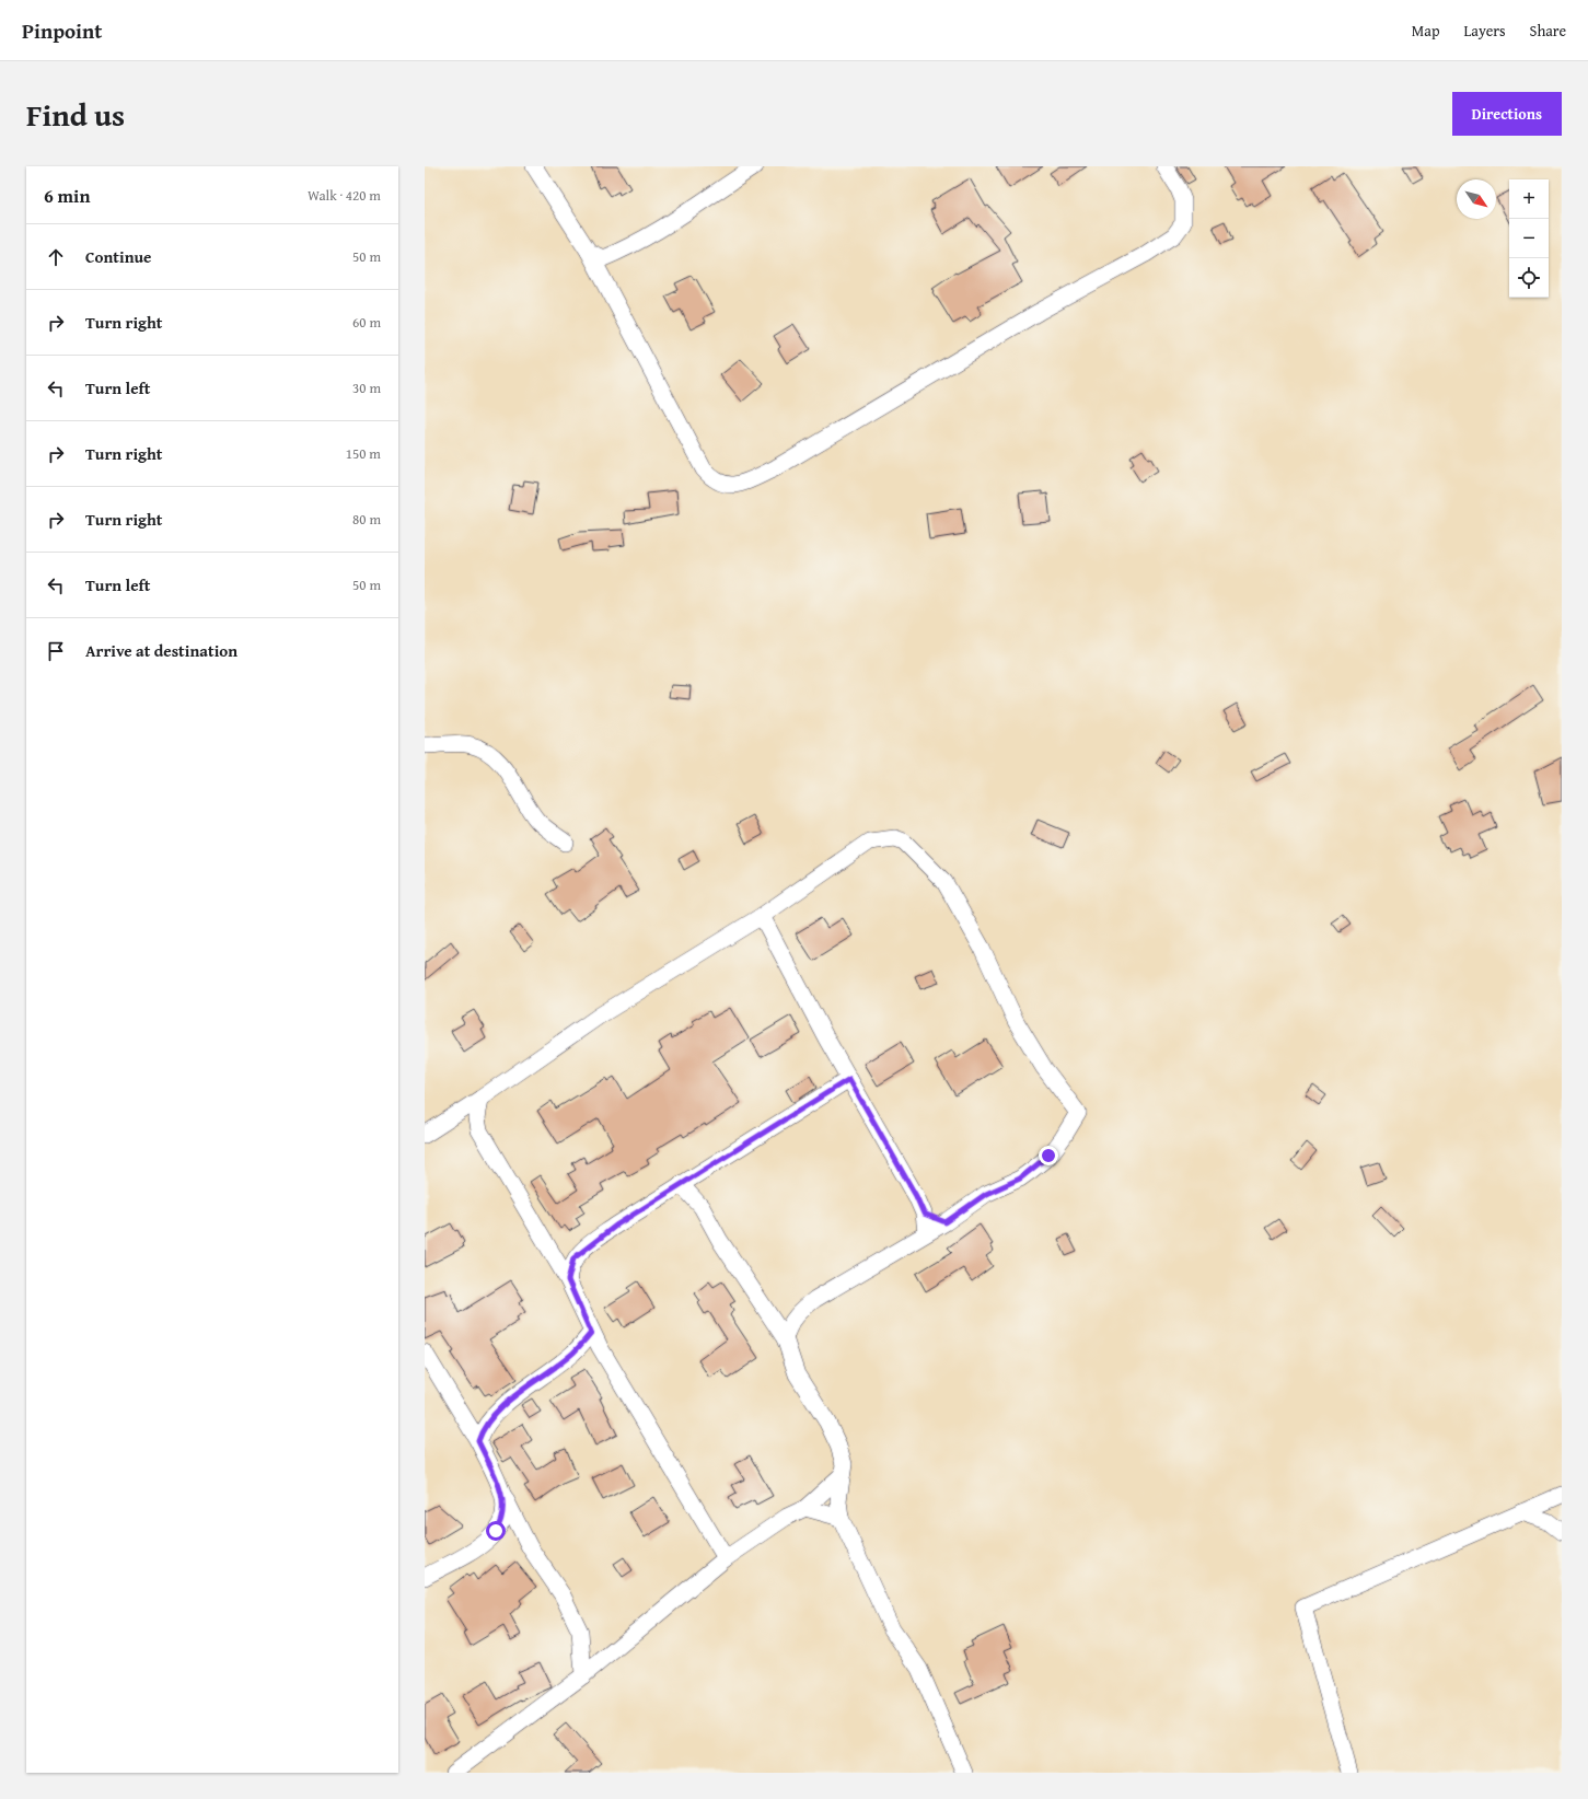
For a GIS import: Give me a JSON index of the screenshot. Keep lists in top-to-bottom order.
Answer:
{
  "north": "bottom right",
  "page": {
    "header": "Pinpoint",
    "nav": ["Map", "Layers", "Share"],
    "title": "Find us",
    "buttons": "Directions",
    "heading": ["6 min", "Walk · 420 m"],
    "map_buttons": ["+", "−"],
    "list": [
      ["Continue", "50 m"],
      ["Turn right", "60 m"],
      ["Turn left", "30 m"],
      ["Turn right", "150 m"],
      ["Turn right", "80 m"],
      ["Turn left", "50 m"],
      "Arrive at destination"
    ]
  }
}
